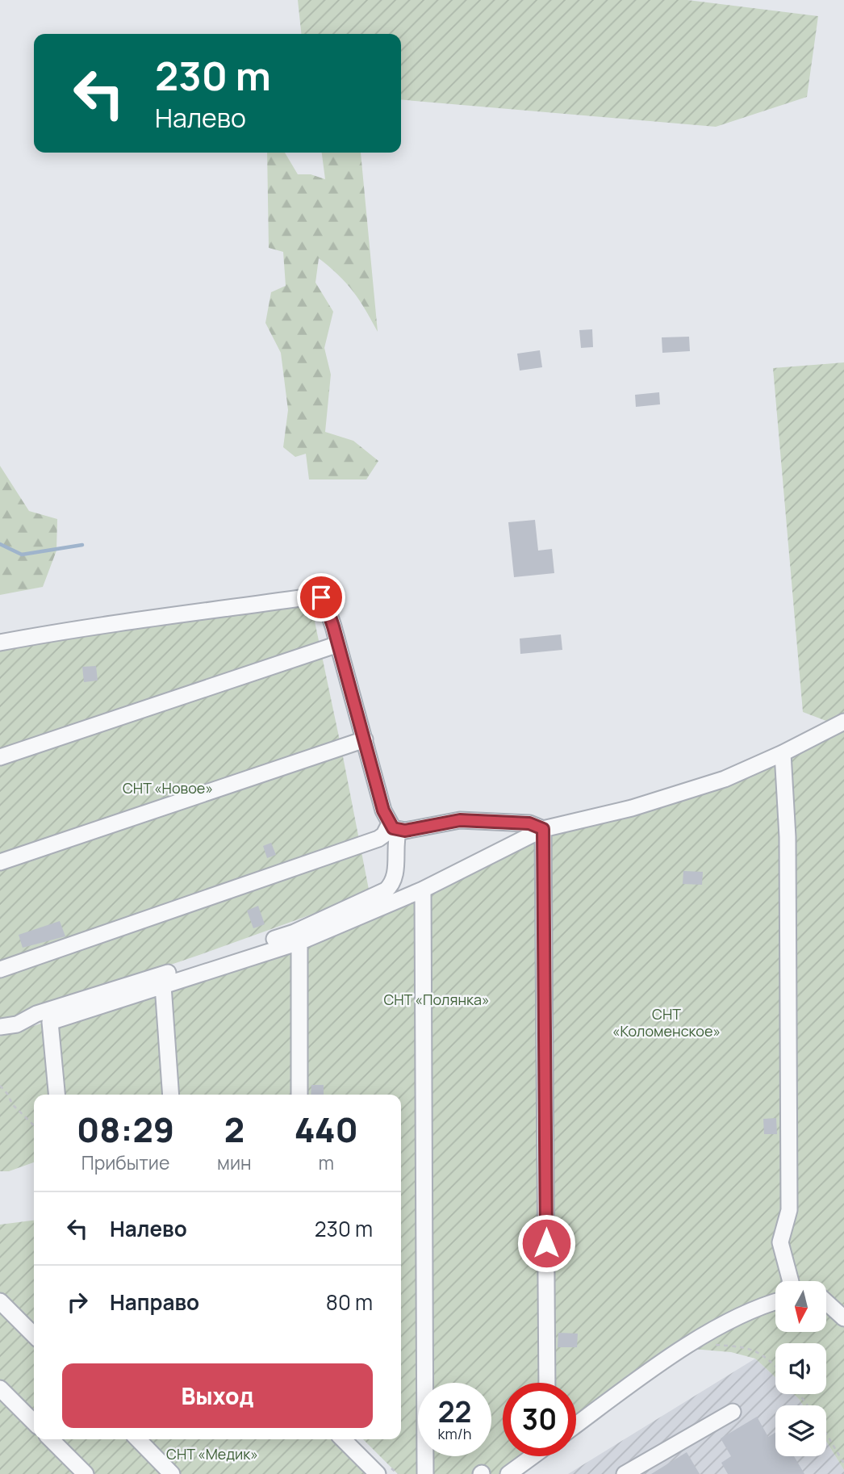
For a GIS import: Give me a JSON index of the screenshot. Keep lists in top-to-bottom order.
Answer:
{
  "parks": [
    "СНТ «Новое»",
    "СНТ «Полянка»",
    "СНТ «Коломенское»",
    "СНТ «Медик»"
  ],
  "north": "bottom",
  "page": {
    "turn": ["230 m", "Налево"],
    "eta": [
      "08:29",
      "Прибытие",
      "2",
      "мин",
      "440",
      "m"
    ],
    "list": [
      {
        "name": "Налево",
        "value": "230 m"
      },
      {
        "name": "Направо",
        "value": "80 m"
      }
    ],
    "buttons": "Выход",
    "speed": "22 km/h",
    "limit": "30"
  }
}
